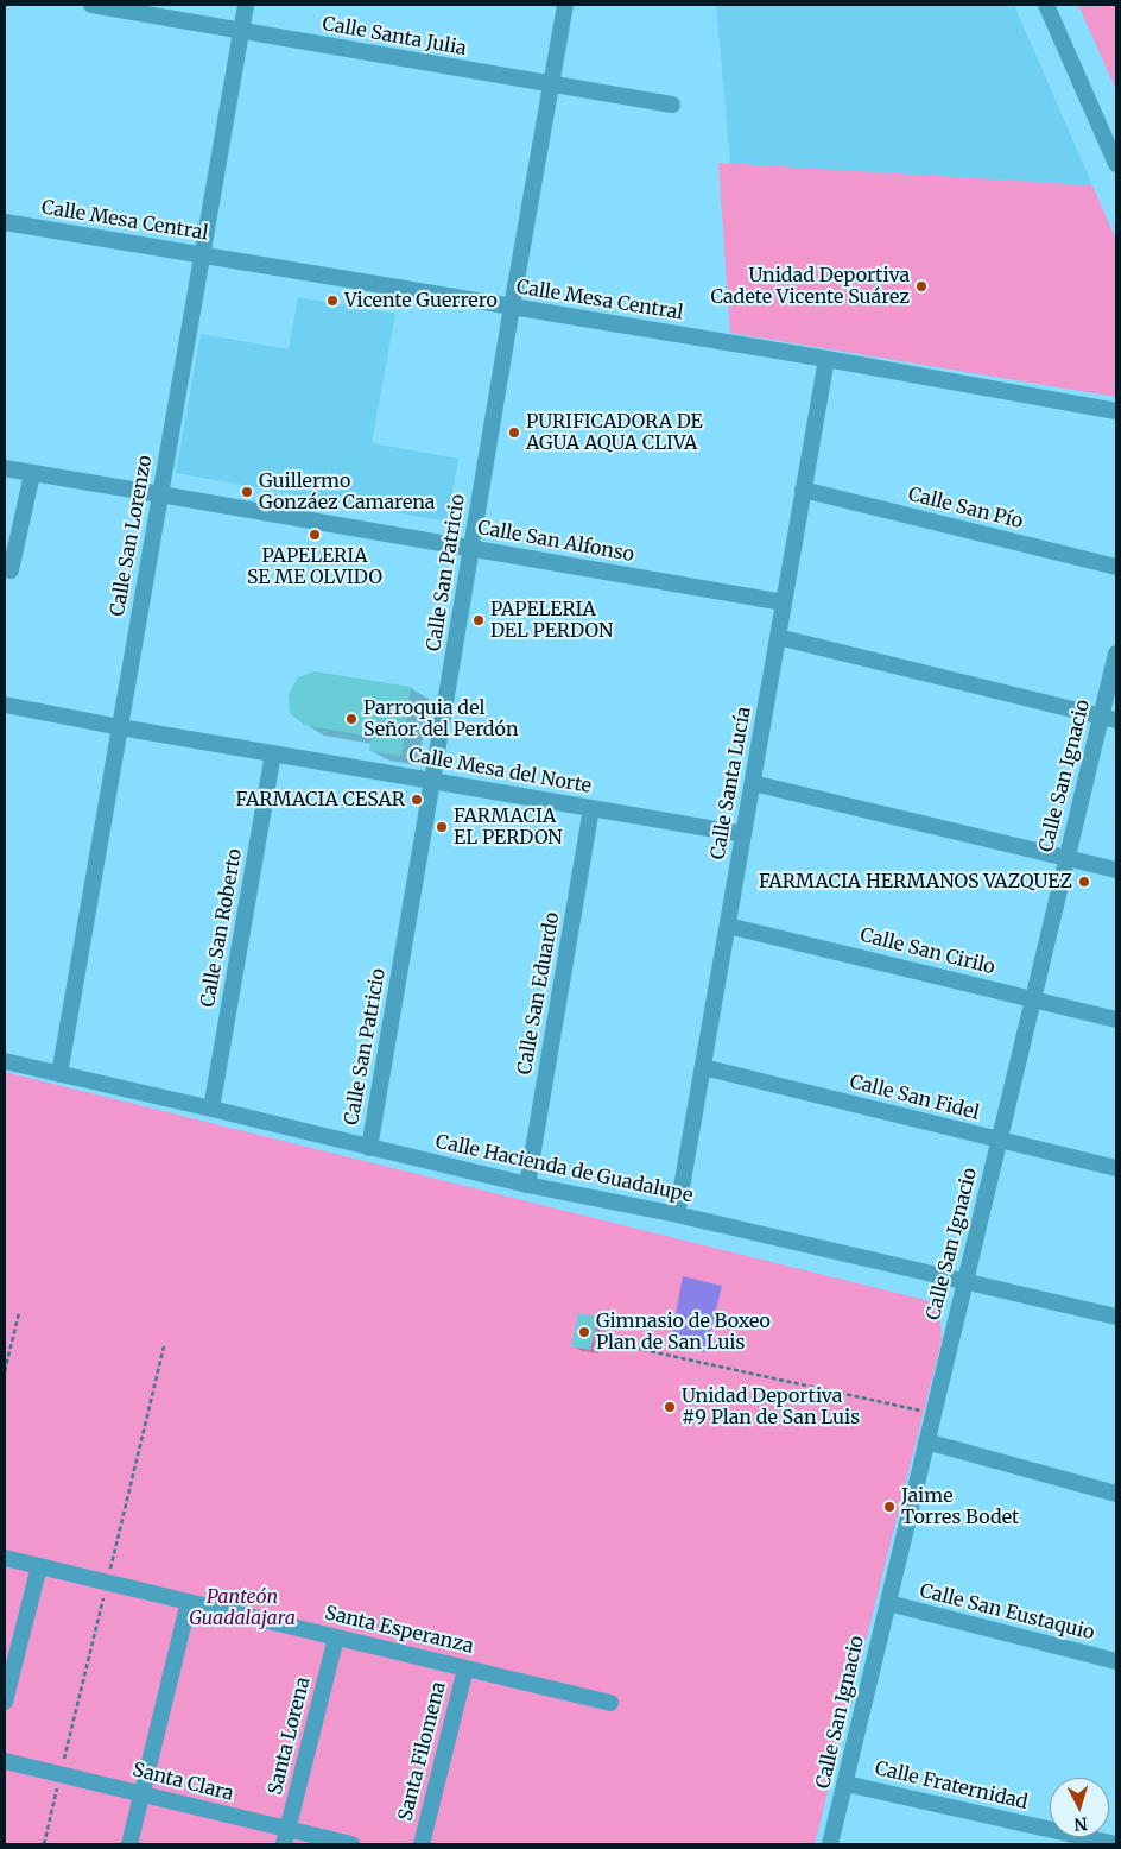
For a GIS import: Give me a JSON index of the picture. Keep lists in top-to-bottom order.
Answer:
{
  "streets": {
    "street": [
      "Calle Santa Julia",
      "Calle Mesa Central",
      "Calle San Pío",
      "Calle San Lorenzo",
      "Calle San Alfonso",
      "Calle San Patricio",
      "Calle Mesa del Norte",
      "Calle San Ignacio",
      "Calle Santa Lucía",
      "Calle San Roberto",
      "Calle San Cirilo",
      "Calle San Eduardo",
      "Calle San Fidel",
      "Calle Hacienda de Guadalupe",
      "Calle San Eustaquio",
      "Santa Esperanza",
      "Santa Lorena",
      "Santa Filomena",
      "Santa Clara",
      "Calle Fraternidad"
    ]
  },
  "crossings": [
    ["Calle Santa Julia", "Calle San Lorenzo"],
    ["Calle Santa Julia", "Calle San Patricio"],
    ["Calle Mesa Central", "Calle San Lorenzo"],
    ["Calle Mesa Central", "Calle San Patricio"],
    ["Calle Mesa Central", "Calle Santa Lucía"],
    ["Calle San Pío", "Calle Santa Lucía"],
    ["Calle San Lorenzo", "Calle San Alfonso"],
    ["Calle San Lorenzo", "Calle Mesa del Norte"],
    ["Calle San Lorenzo", "Calle Hacienda de Guadalupe"],
    ["Calle San Alfonso", "Calle San Patricio"],
    ["Calle San Alfonso", "Calle Santa Lucía"],
    ["Calle San Patricio", "Calle Mesa del Norte"],
    ["Calle San Patricio", "Calle Hacienda de Guadalupe"],
    ["Calle Mesa del Norte", "Calle Santa Lucía"],
    ["Calle Mesa del Norte", "Calle San Roberto"],
    ["Calle Mesa del Norte", "Calle San Eduardo"],
    ["Calle San Ignacio", "Calle San Cirilo"],
    ["Calle San Ignacio", "Calle San Fidel"],
    ["Calle San Ignacio", "Calle Hacienda de Guadalupe"],
    ["Calle San Ignacio", "Calle San Eustaquio"],
    ["Calle San Ignacio", "Calle Fraternidad"],
    ["Calle Santa Lucía", "Calle San Cirilo"],
    ["Calle Santa Lucía", "Calle San Fidel"],
    ["Calle Santa Lucía", "Calle Hacienda de Guadalupe"],
    ["Calle San Roberto", "Calle Hacienda de Guadalupe"],
    ["Calle San Eduardo", "Calle Hacienda de Guadalupe"],
    ["Santa Esperanza", "Santa Lorena"],
    ["Santa Esperanza", "Santa Filomena"],
    ["Santa Lorena", "Santa Clara"]
  ],
  "parks": ["Panteón Guadalajara"],
  "places": [
    "Unidad Deportiva Cadete Vicente Suárez",
    "Vicente Guerrero",
    "PURIFICADORA DE AGUA AQUA CLIVA",
    "Guillermo Gonzáez Camarena",
    "PAPELERIA SE ME OLVIDO",
    "PAPELERIA DEL PERDON",
    "Parroquia del Señor del Perdón",
    "FARMACIA CESAR",
    "FARMACIA EL PERDON",
    "FARMACIA HERMANOS VAZQUEZ",
    "Gimnasio de Boxeo Plan de San Luis",
    "Unidad Deportiva #9 Plan de San Luis",
    "Jaime Torres Bodet"
  ],
  "north": "bottom"
}
